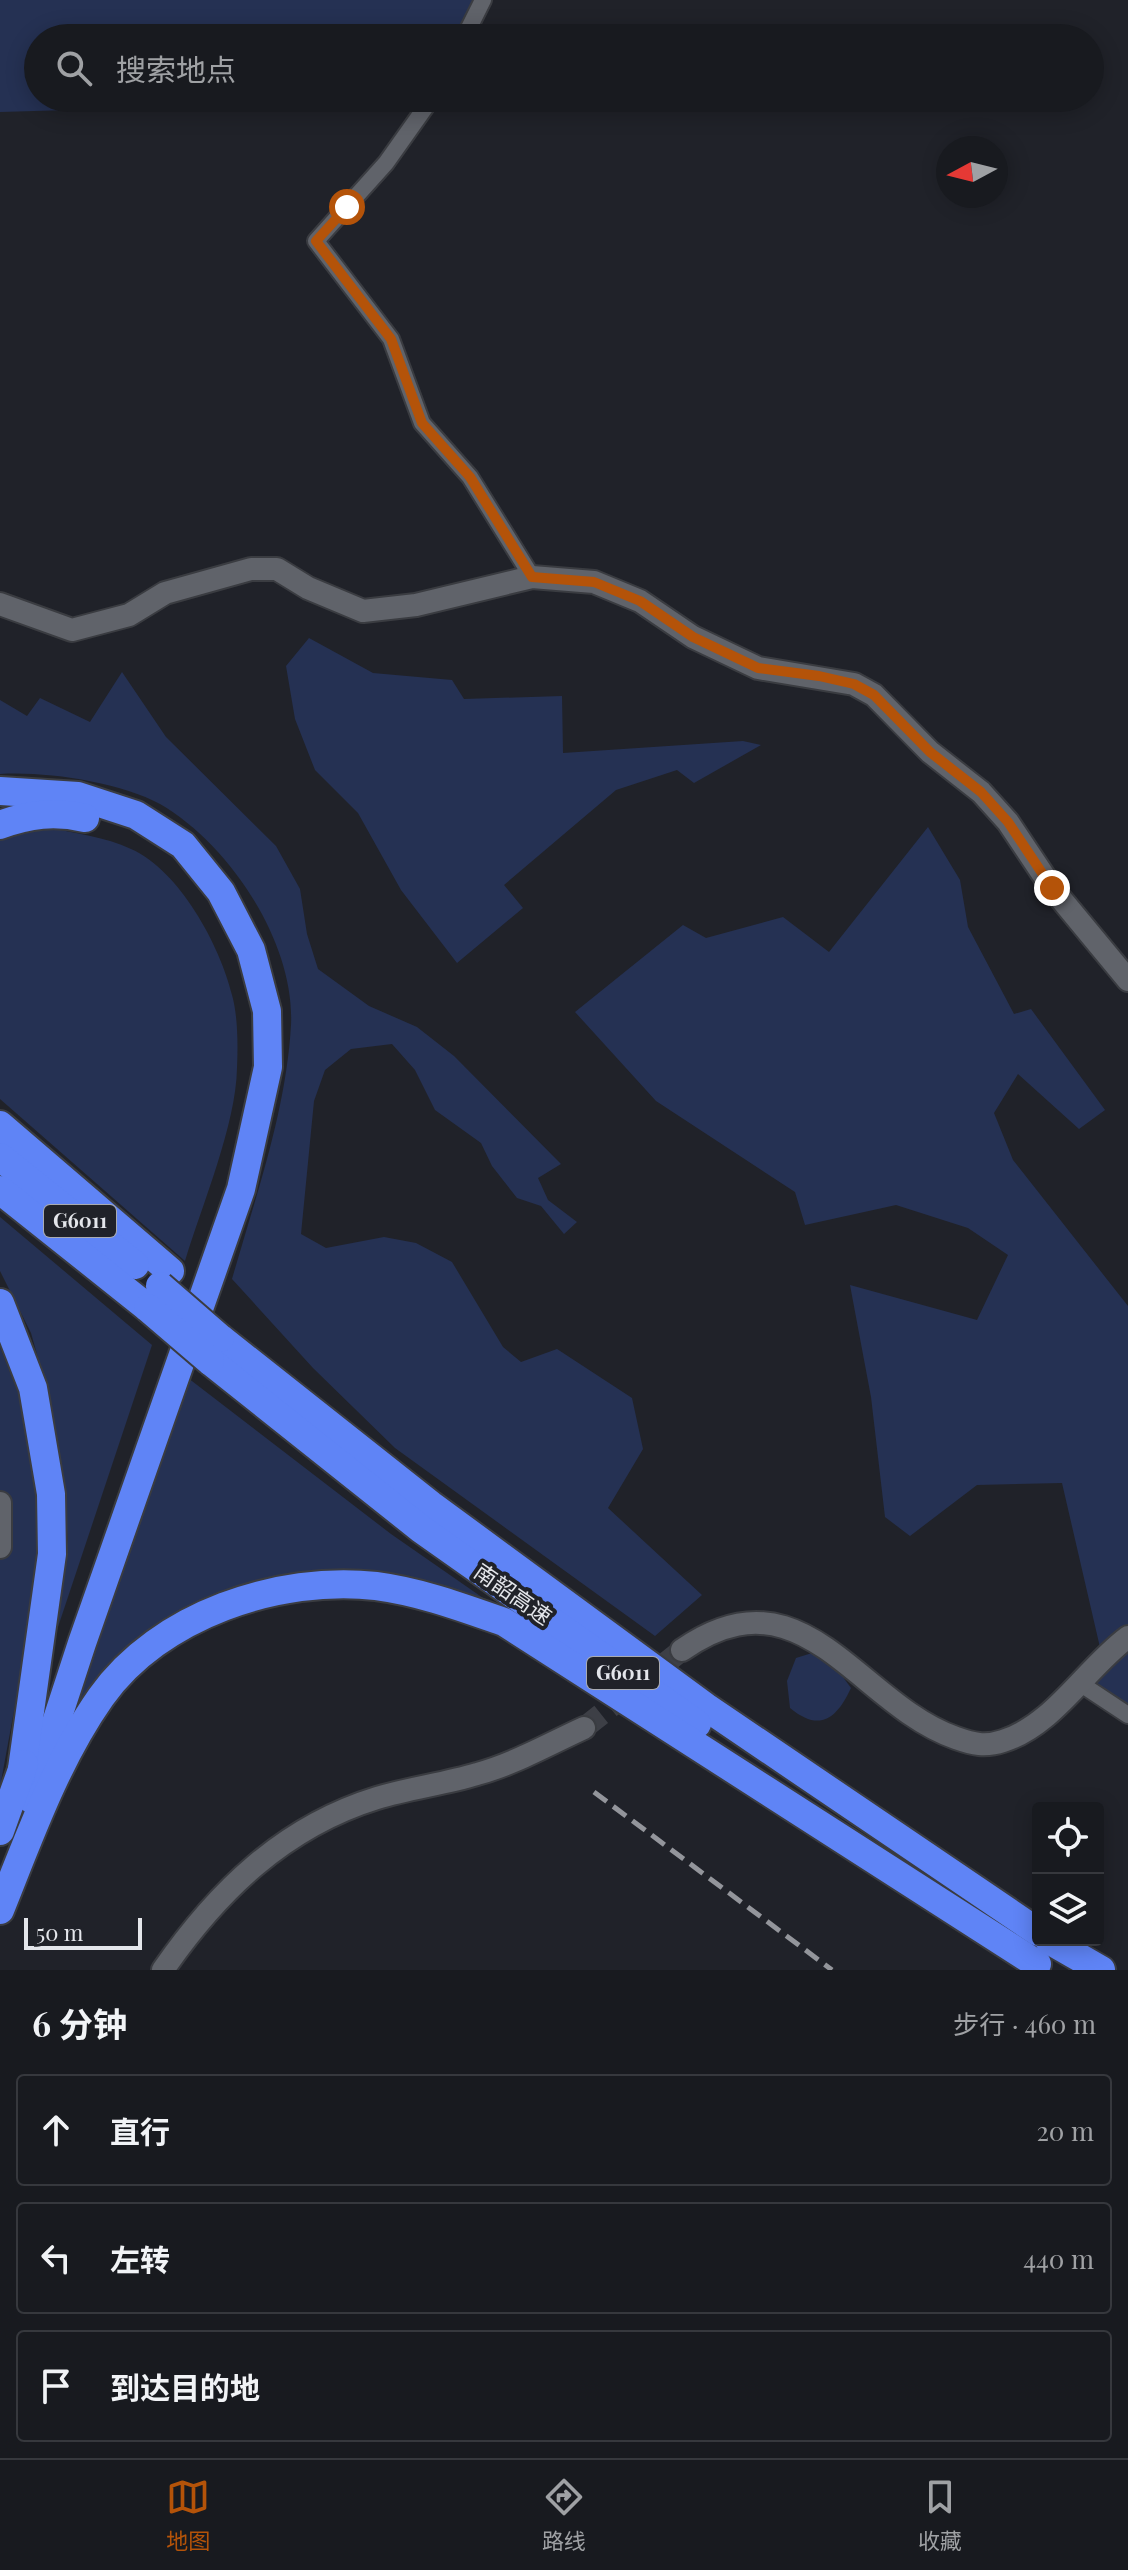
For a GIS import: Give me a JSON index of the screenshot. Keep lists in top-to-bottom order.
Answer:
{
  "streets": {
    "highway": ["G6011", "南韶高速"]
  },
  "scale_bar": "50 m",
  "north": "left",
  "page": {
    "search": "搜索地点",
    "scale": "50 m",
    "heading": ["6 分钟", "步行 · 460 m"],
    "list": [
      ["直行", "20 m"],
      ["左转", "440 m"],
      "到达目的地"
    ],
    "nav": ["地图", "路线", "收藏"]
  }
}
